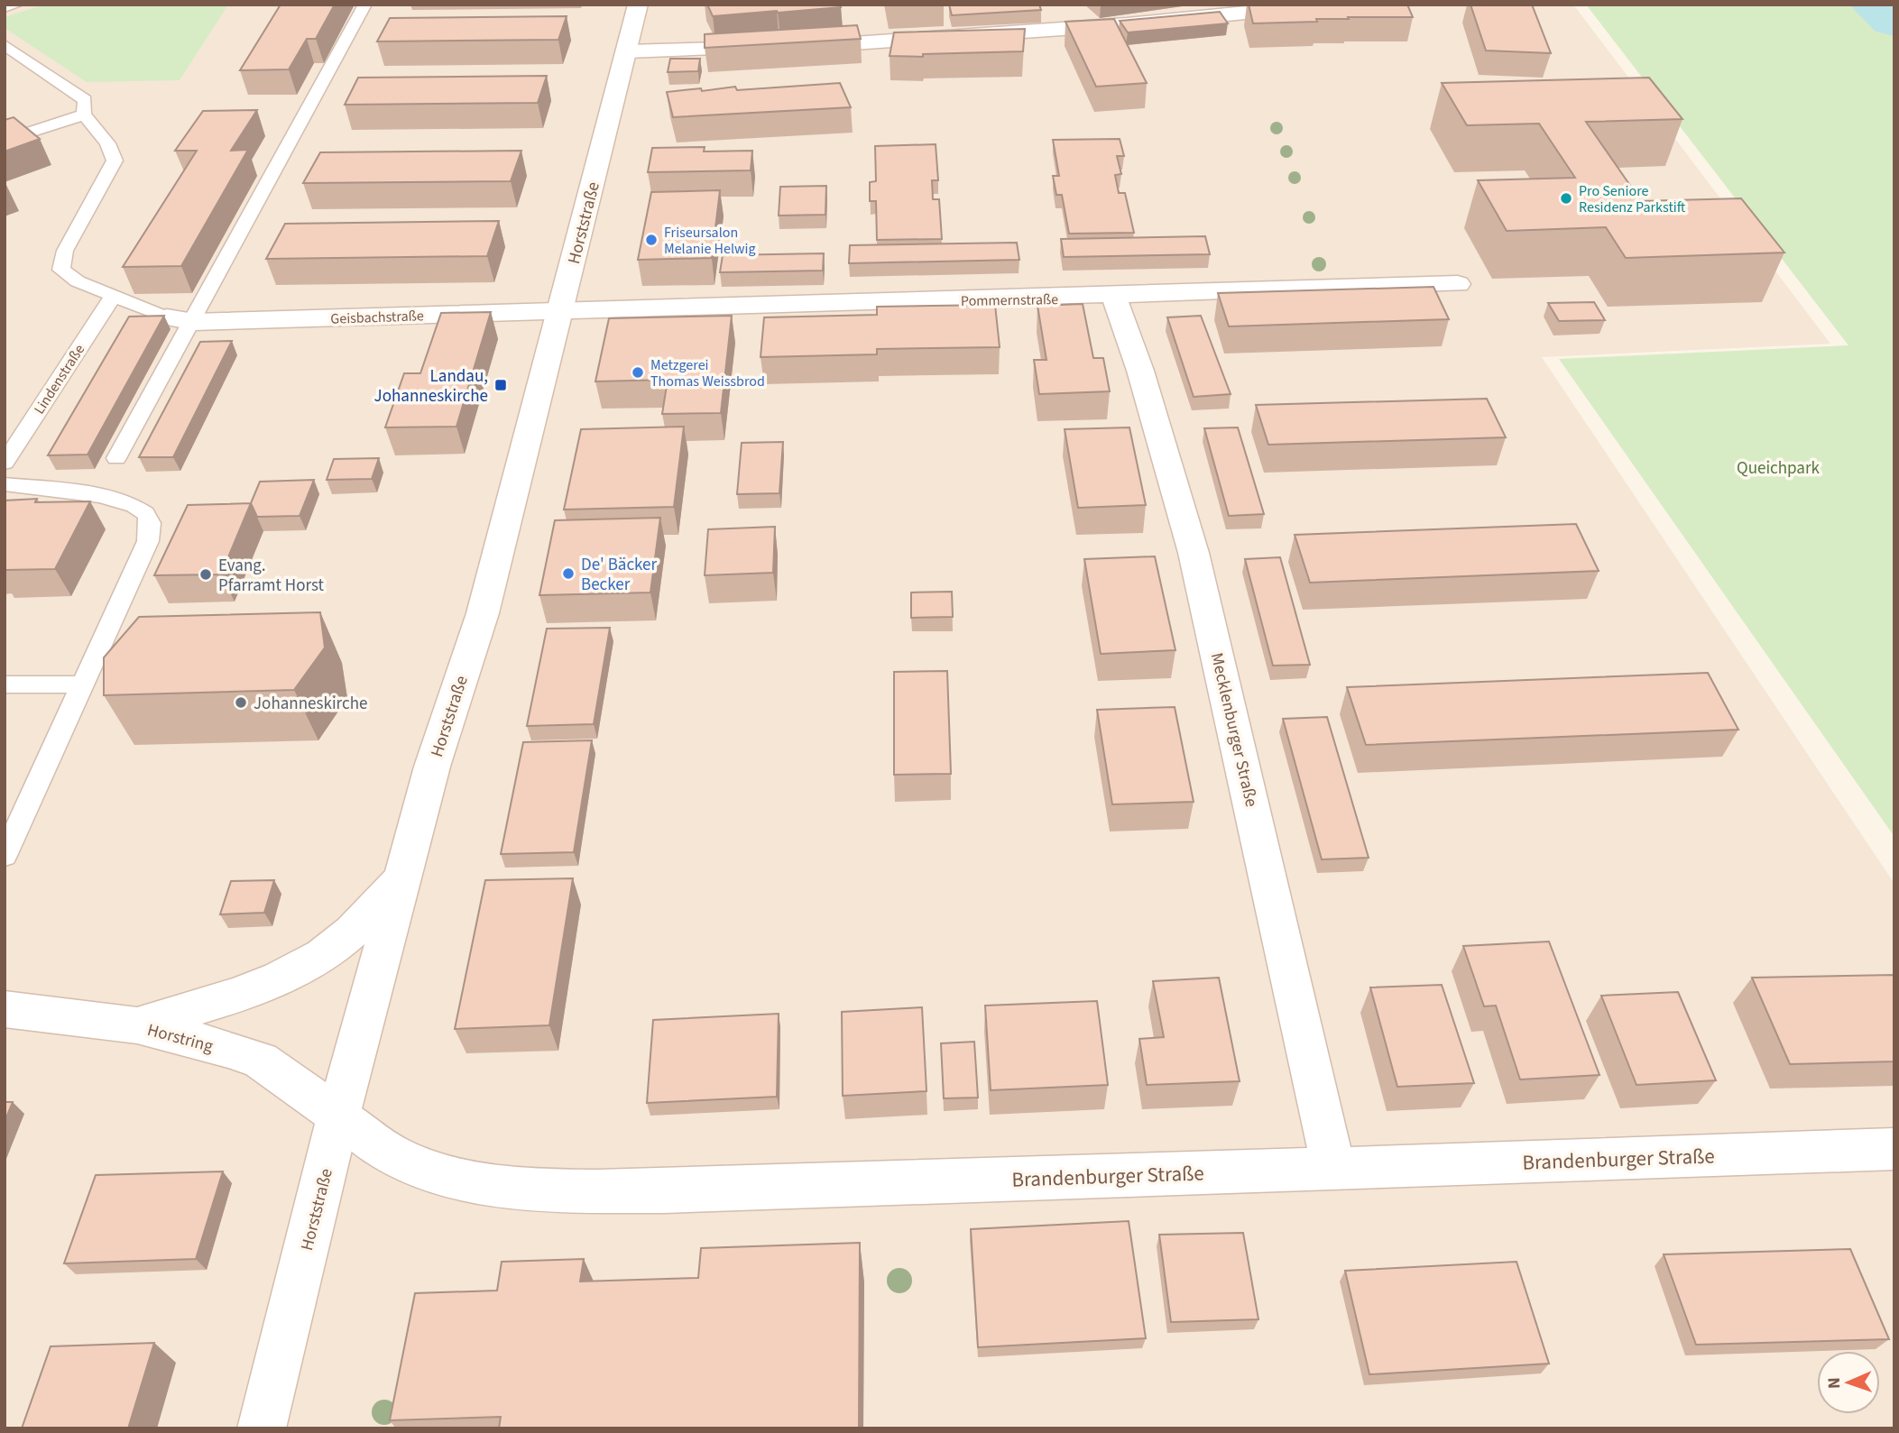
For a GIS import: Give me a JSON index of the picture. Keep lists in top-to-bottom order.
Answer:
{
  "streets": {
    "street": [
      "Horststraße",
      "Pommernstraße",
      "Geisbachstraße",
      "Mecklenburger Straße",
      "Horstring",
      "Brandenburger Straße"
    ],
    "lane": ["Lindenstraße"]
  },
  "crossings": [
    ["Horststraße", "Pommernstraße"],
    ["Horststraße", "Geisbachstraße"],
    ["Horststraße", "Horstring"],
    ["Horststraße", "Brandenburger Straße"],
    ["Pommernstraße", "Geisbachstraße"],
    ["Pommernstraße", "Mecklenburger Straße"],
    ["Mecklenburger Straße", "Brandenburger Straße"],
    ["Horstring", "Brandenburger Straße"]
  ],
  "parks": ["Queichpark"],
  "places": {
    "other": [
      "Pro Seniore Residenz Parkstift",
      "Friseursalon Melanie Helwig",
      "Metzgerei Thomas Weissbrod",
      "De' Bäcker Becker",
      "Evang. Pfarramt Horst",
      "Johanneskirche"
    ],
    "transit": ["Landau, Johanneskirche"]
  },
  "north": "left"
}
